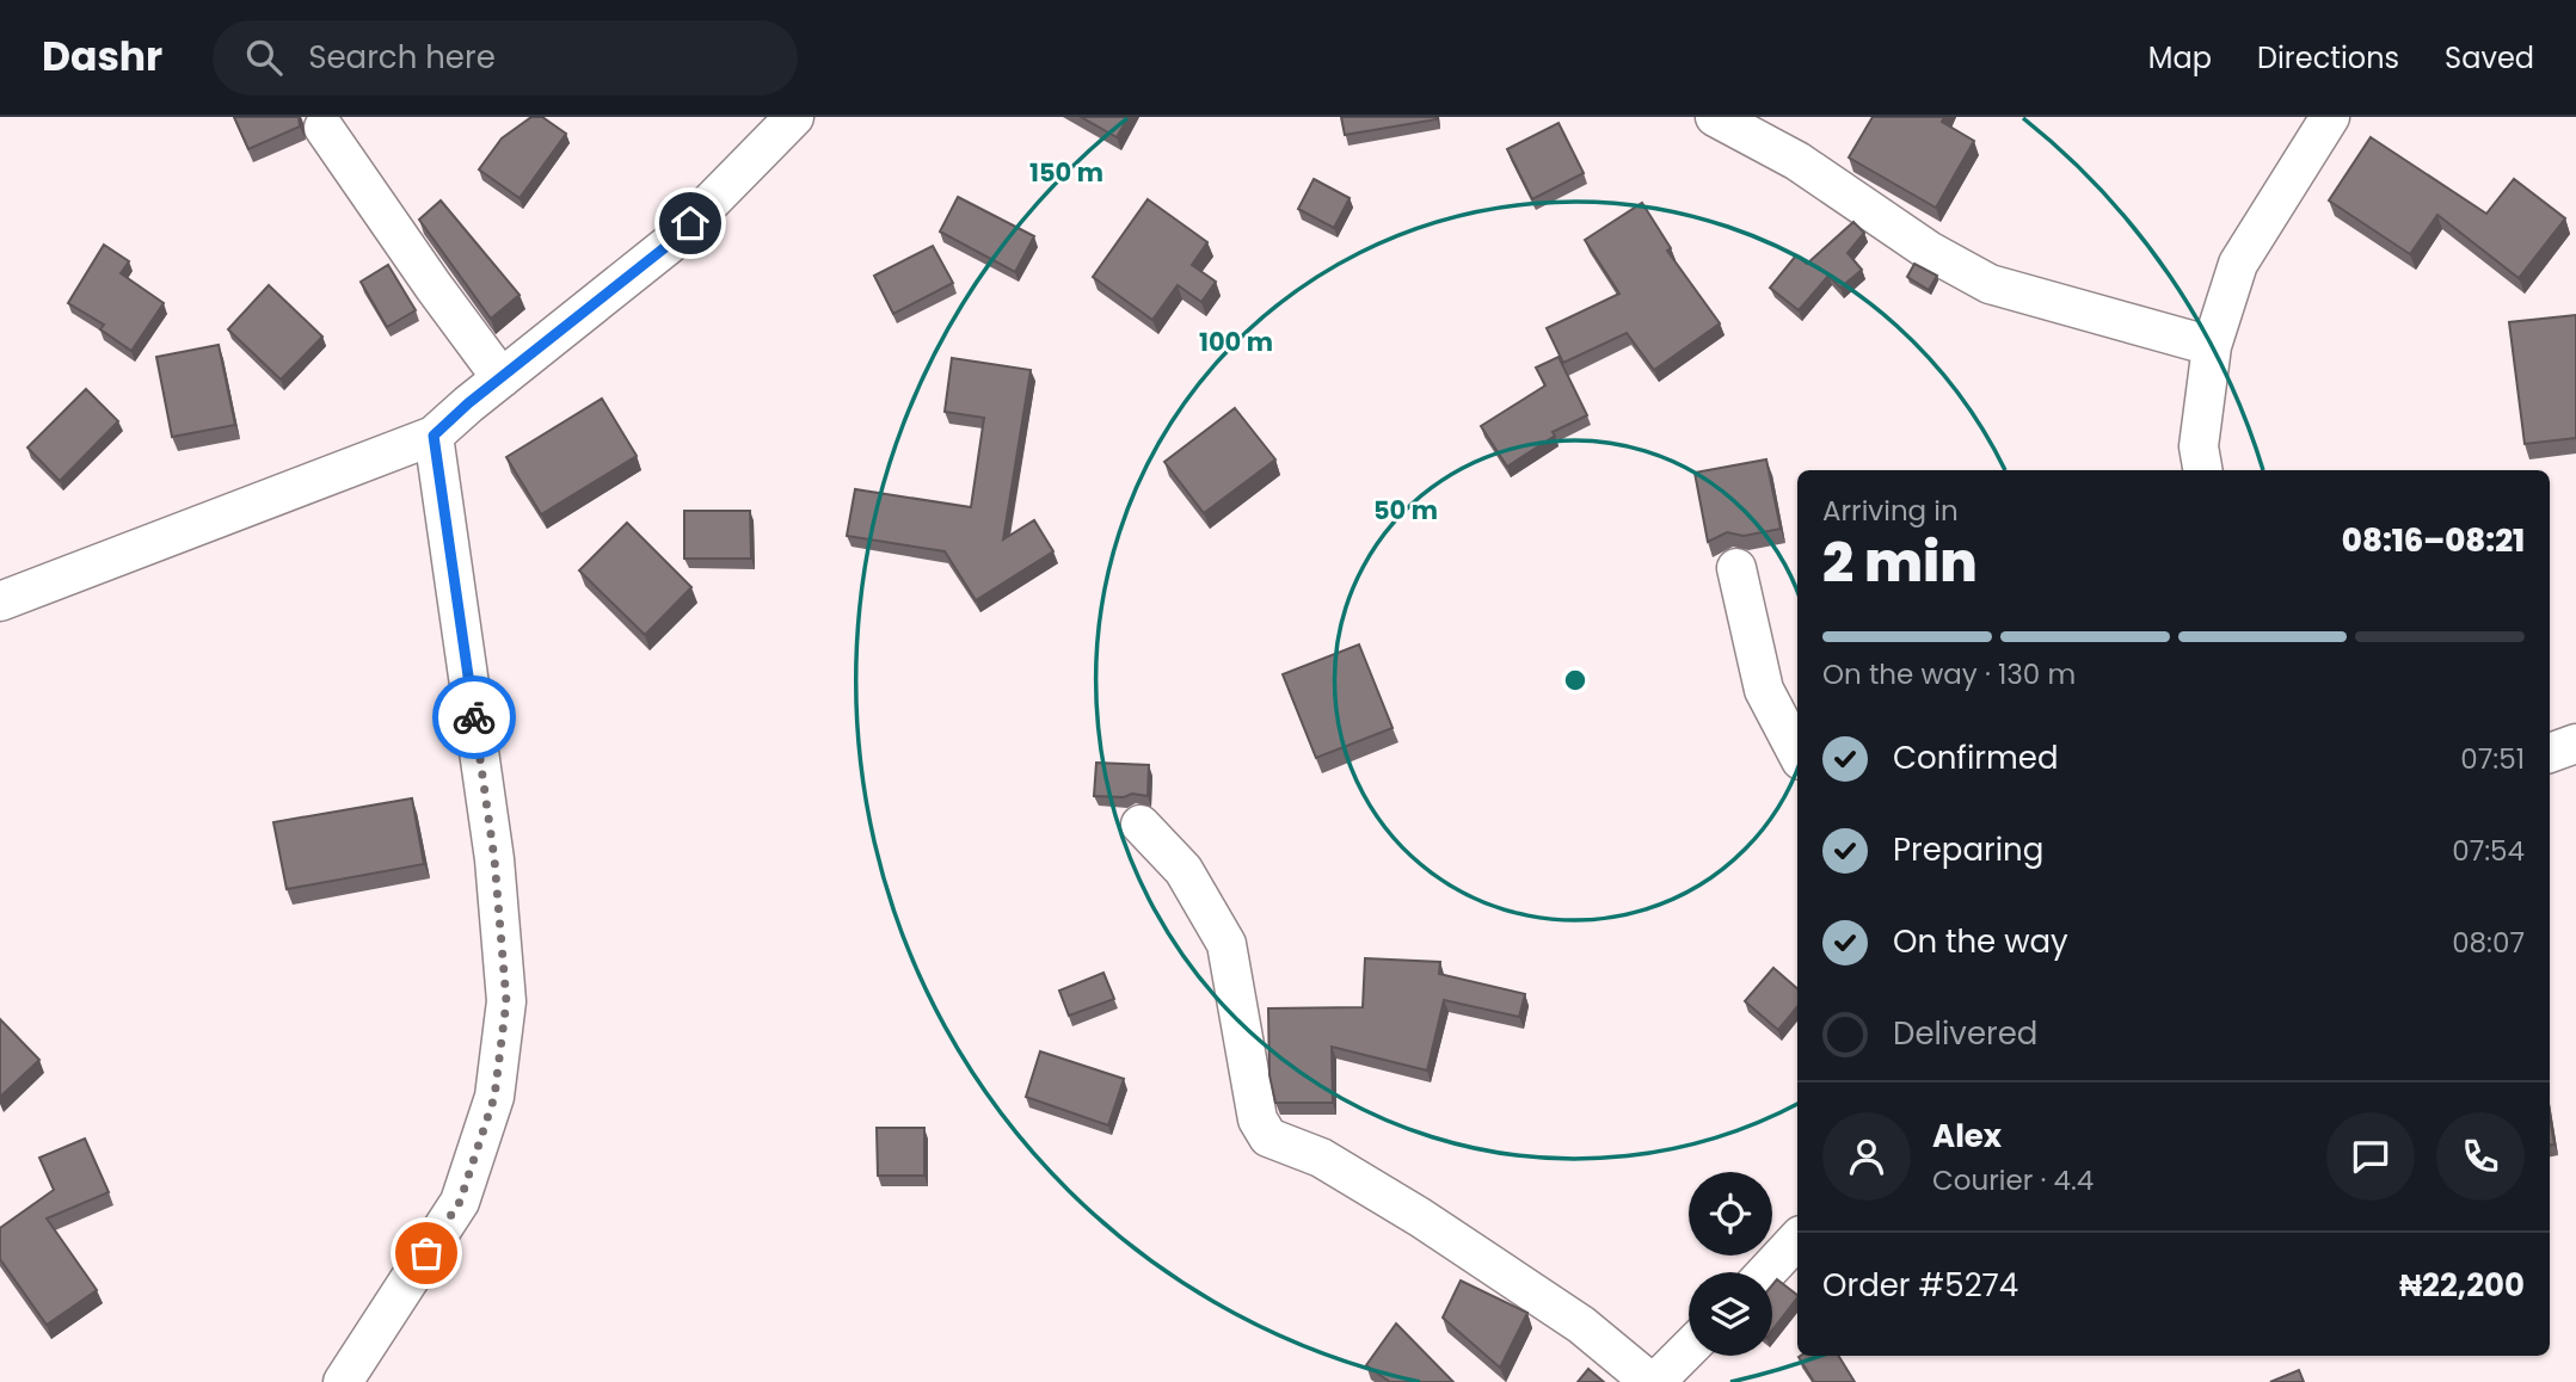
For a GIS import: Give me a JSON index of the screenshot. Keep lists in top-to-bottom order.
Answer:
{
  "page": {
    "header": "Dashr",
    "search": "Search here",
    "nav": ["Map", "Directions", "Saved"],
    "heading": ["2 min", "Arriving in", "08:16–08:21"],
    "panel": [
      "Alex",
      "Courier · 4.4",
      "Order #5274",
      "₦22,200"
    ],
    "bar": "On the way · 130 m",
    "list": [
      ["Confirmed", "07:51"],
      ["Preparing", "07:54"],
      ["On the way", "08:07"],
      "Delivered"
    ]
  },
  "rings": ["150 m", "100 m", "50 m"]
}
